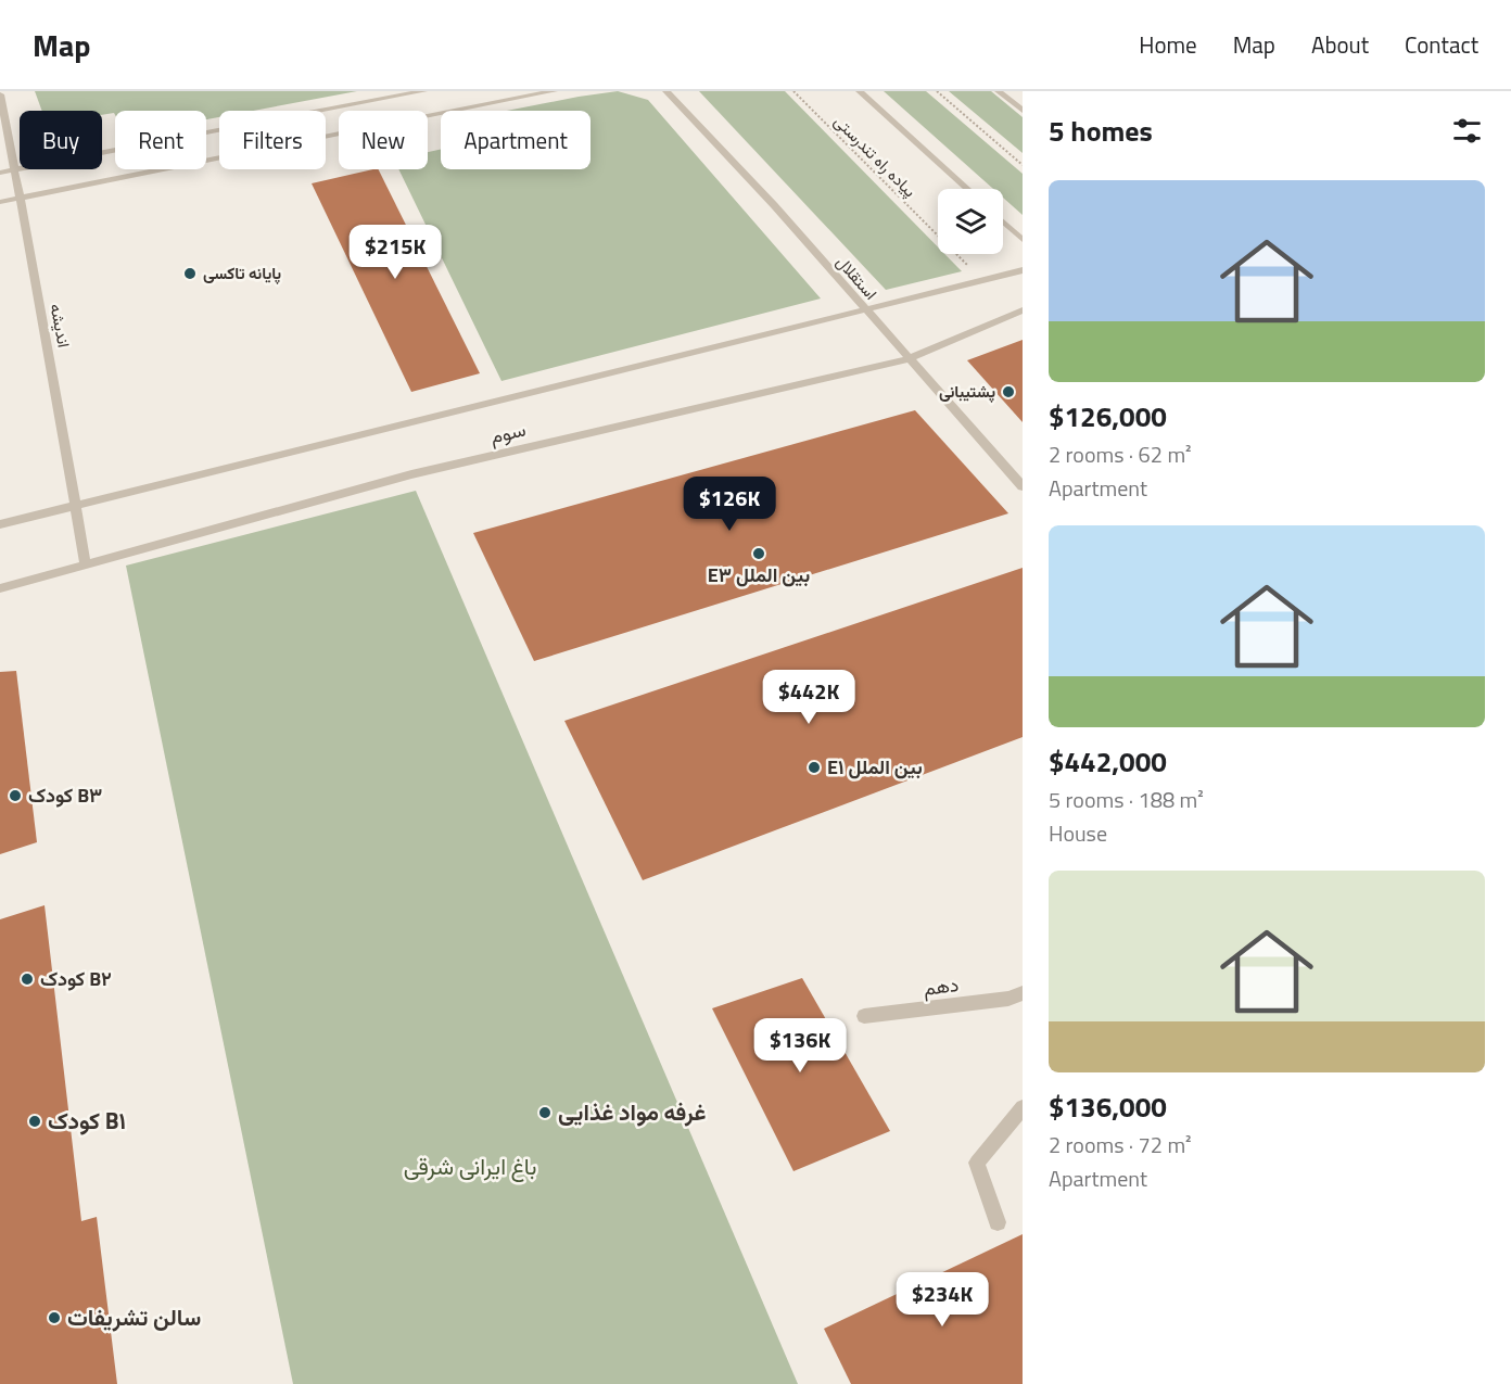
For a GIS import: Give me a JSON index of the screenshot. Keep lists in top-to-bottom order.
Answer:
{
  "streets": {
    "lane": [
      "استقلال",
      "اندیشه",
      "سوم",
      "دهم"
    ],
    "path": ["پیاده راه تندرستی"]
  },
  "crossings": [
    ["پیاده راه تندرستی", "سوم"],
    ["استقلال", "سوم"],
    ["اندیشه", "سوم"]
  ],
  "parks": ["باغ ایرانی شرقی"],
  "places": [
    "پایانه تاکسی",
    "پشتیبانی",
    "E۳ بین الملل",
    "E۱ بین الملل",
    "کودک B۳",
    "کودک B۲",
    "غرفه مواد غذایی",
    "کودک B۱",
    "سالن تشریفات"
  ],
  "page": {
    "header": "Map",
    "nav": [
      "Home",
      "Map",
      "About",
      "Contact"
    ],
    "heading": "5 homes",
    "chip": [
      "Buy",
      "Rent",
      "Filters",
      "New",
      "Apartment"
    ],
    "list": [
      {
        "name": "$126,000",
        "note": "2 rooms · 62 m² · Apartment"
      },
      {
        "name": "$442,000",
        "note": "5 rooms · 188 m² · House"
      },
      {
        "name": "$136,000",
        "note": "2 rooms · 72 m² · Apartment"
      }
    ],
    "price": [
      "$215K",
      "$126K",
      "$442K",
      "$136K",
      "$234K"
    ]
  }
}
